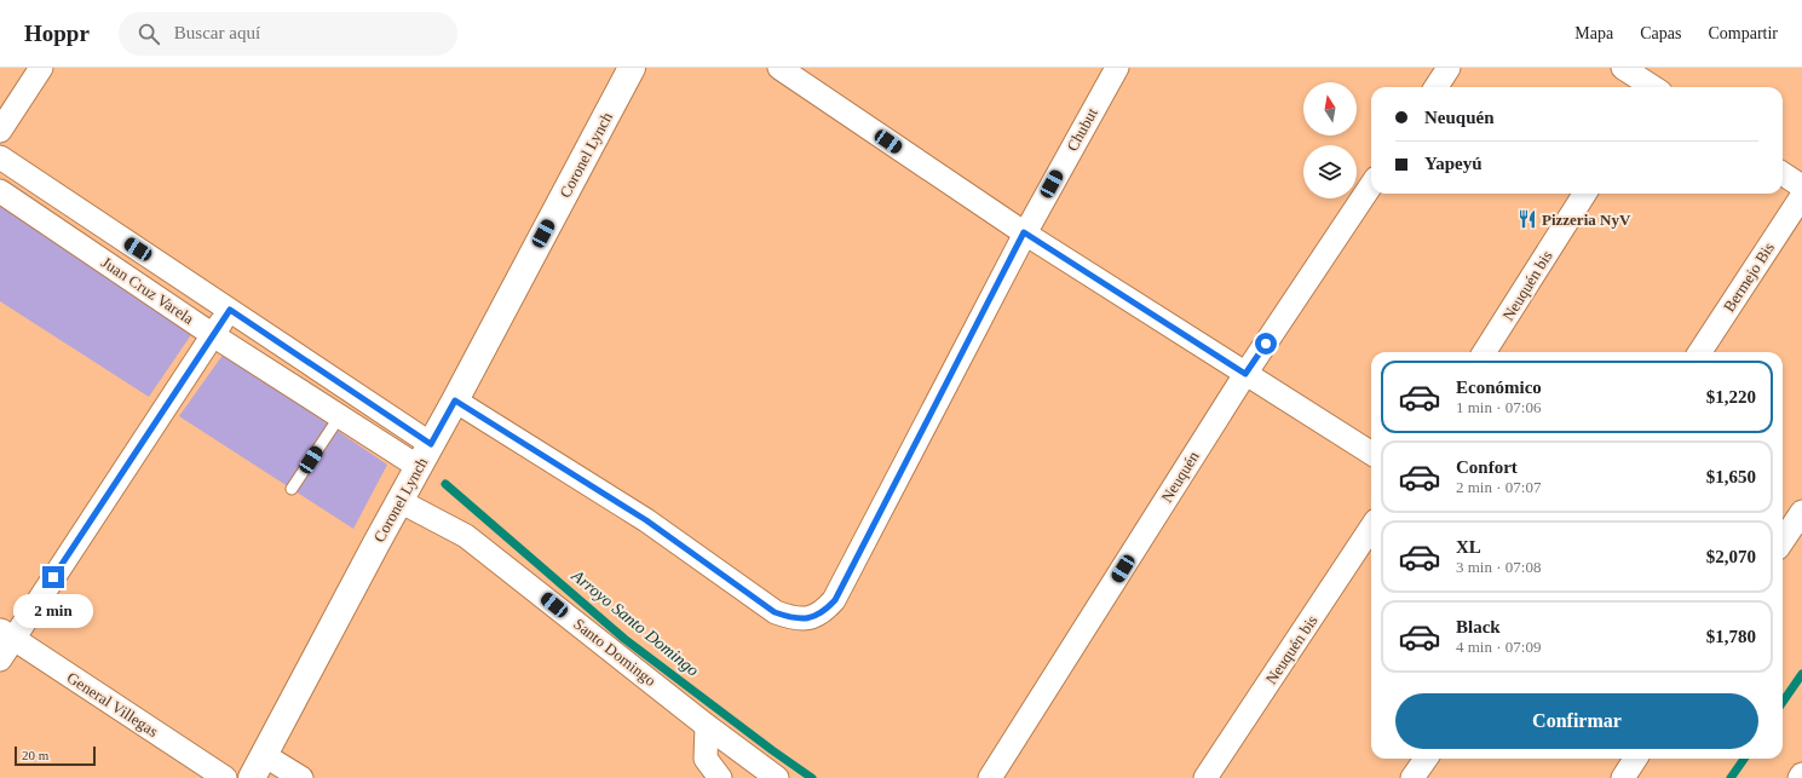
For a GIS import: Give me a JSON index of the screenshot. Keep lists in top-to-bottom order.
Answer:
{
  "streets": {
    "street": [
      "Chubut",
      "Coronel Lynch",
      "Bermejo Bis",
      "Neuquén bis",
      "Juan Cruz Varela",
      "Neuquén",
      "Santo Domingo",
      "General Villegas"
    ]
  },
  "crossings": [
    ["Chubut", "Coronel Lynch"],
    ["Coronel Lynch", "Juan Cruz Varela"],
    ["Coronel Lynch", "Santo Domingo"]
  ],
  "water": ["Arroyo Santo Domingo"],
  "places": {
    "restaurant": ["Pizzeria NyV"]
  },
  "scale_bar": "20 m",
  "north": "top",
  "page": {
    "header": "Hoppr",
    "search": "Buscar aquí",
    "nav": ["Mapa", "Capas", "Compartir"],
    "banner": ["Neuquén", "Yapeyú"],
    "list": [
      {
        "name": "Económico",
        "note": "1 min · 07:06",
        "value": "$1,220"
      },
      {
        "name": "Confort",
        "note": "2 min · 07:07",
        "value": "$1,650"
      },
      {
        "name": "XL",
        "note": "3 min · 07:08",
        "value": "$2,070"
      },
      {
        "name": "Black",
        "note": "4 min · 07:09",
        "value": "$1,780"
      }
    ],
    "bubble": "2 min",
    "buttons": "Confirmar",
    "scale": "20 m"
  }
}
